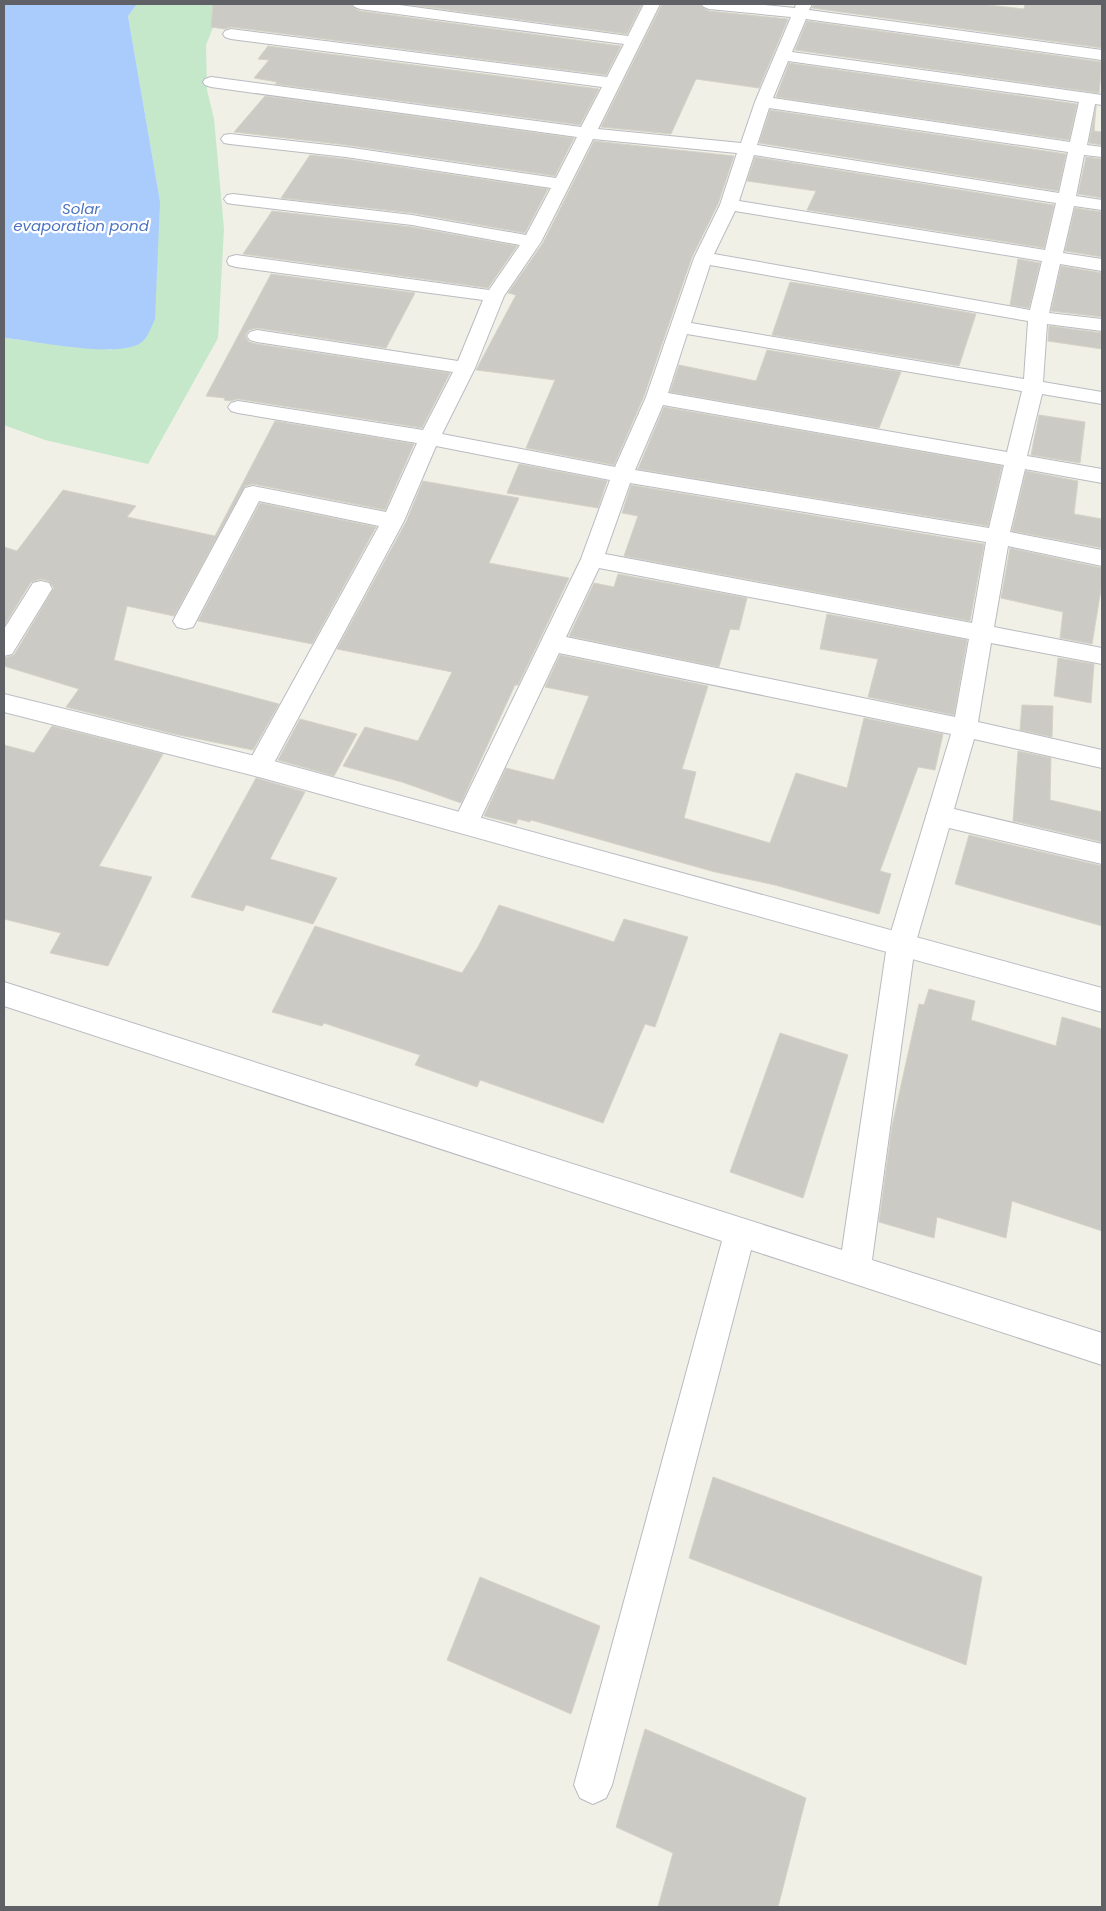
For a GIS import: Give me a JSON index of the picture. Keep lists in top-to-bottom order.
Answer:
{
  "water": ["Solar evaporation pond"]
}
